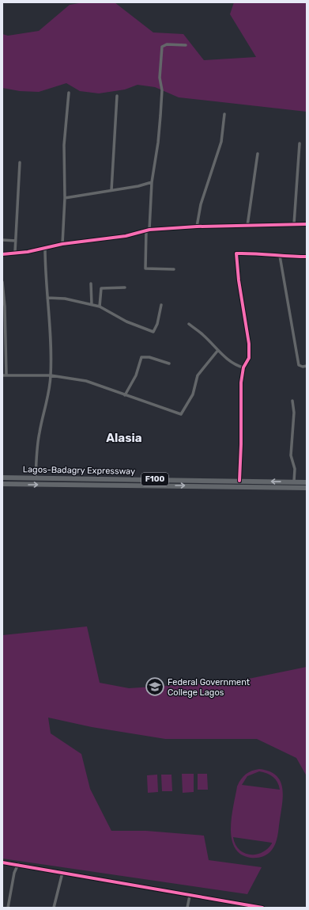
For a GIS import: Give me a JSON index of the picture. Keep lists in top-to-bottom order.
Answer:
{
  "streets": {
    "highway": ["Lagos-Badagry Expressway", "F100"]
  },
  "districts": ["Alasia"],
  "places": {
    "school or university": ["Federal Government College Lagos"]
  }
}
